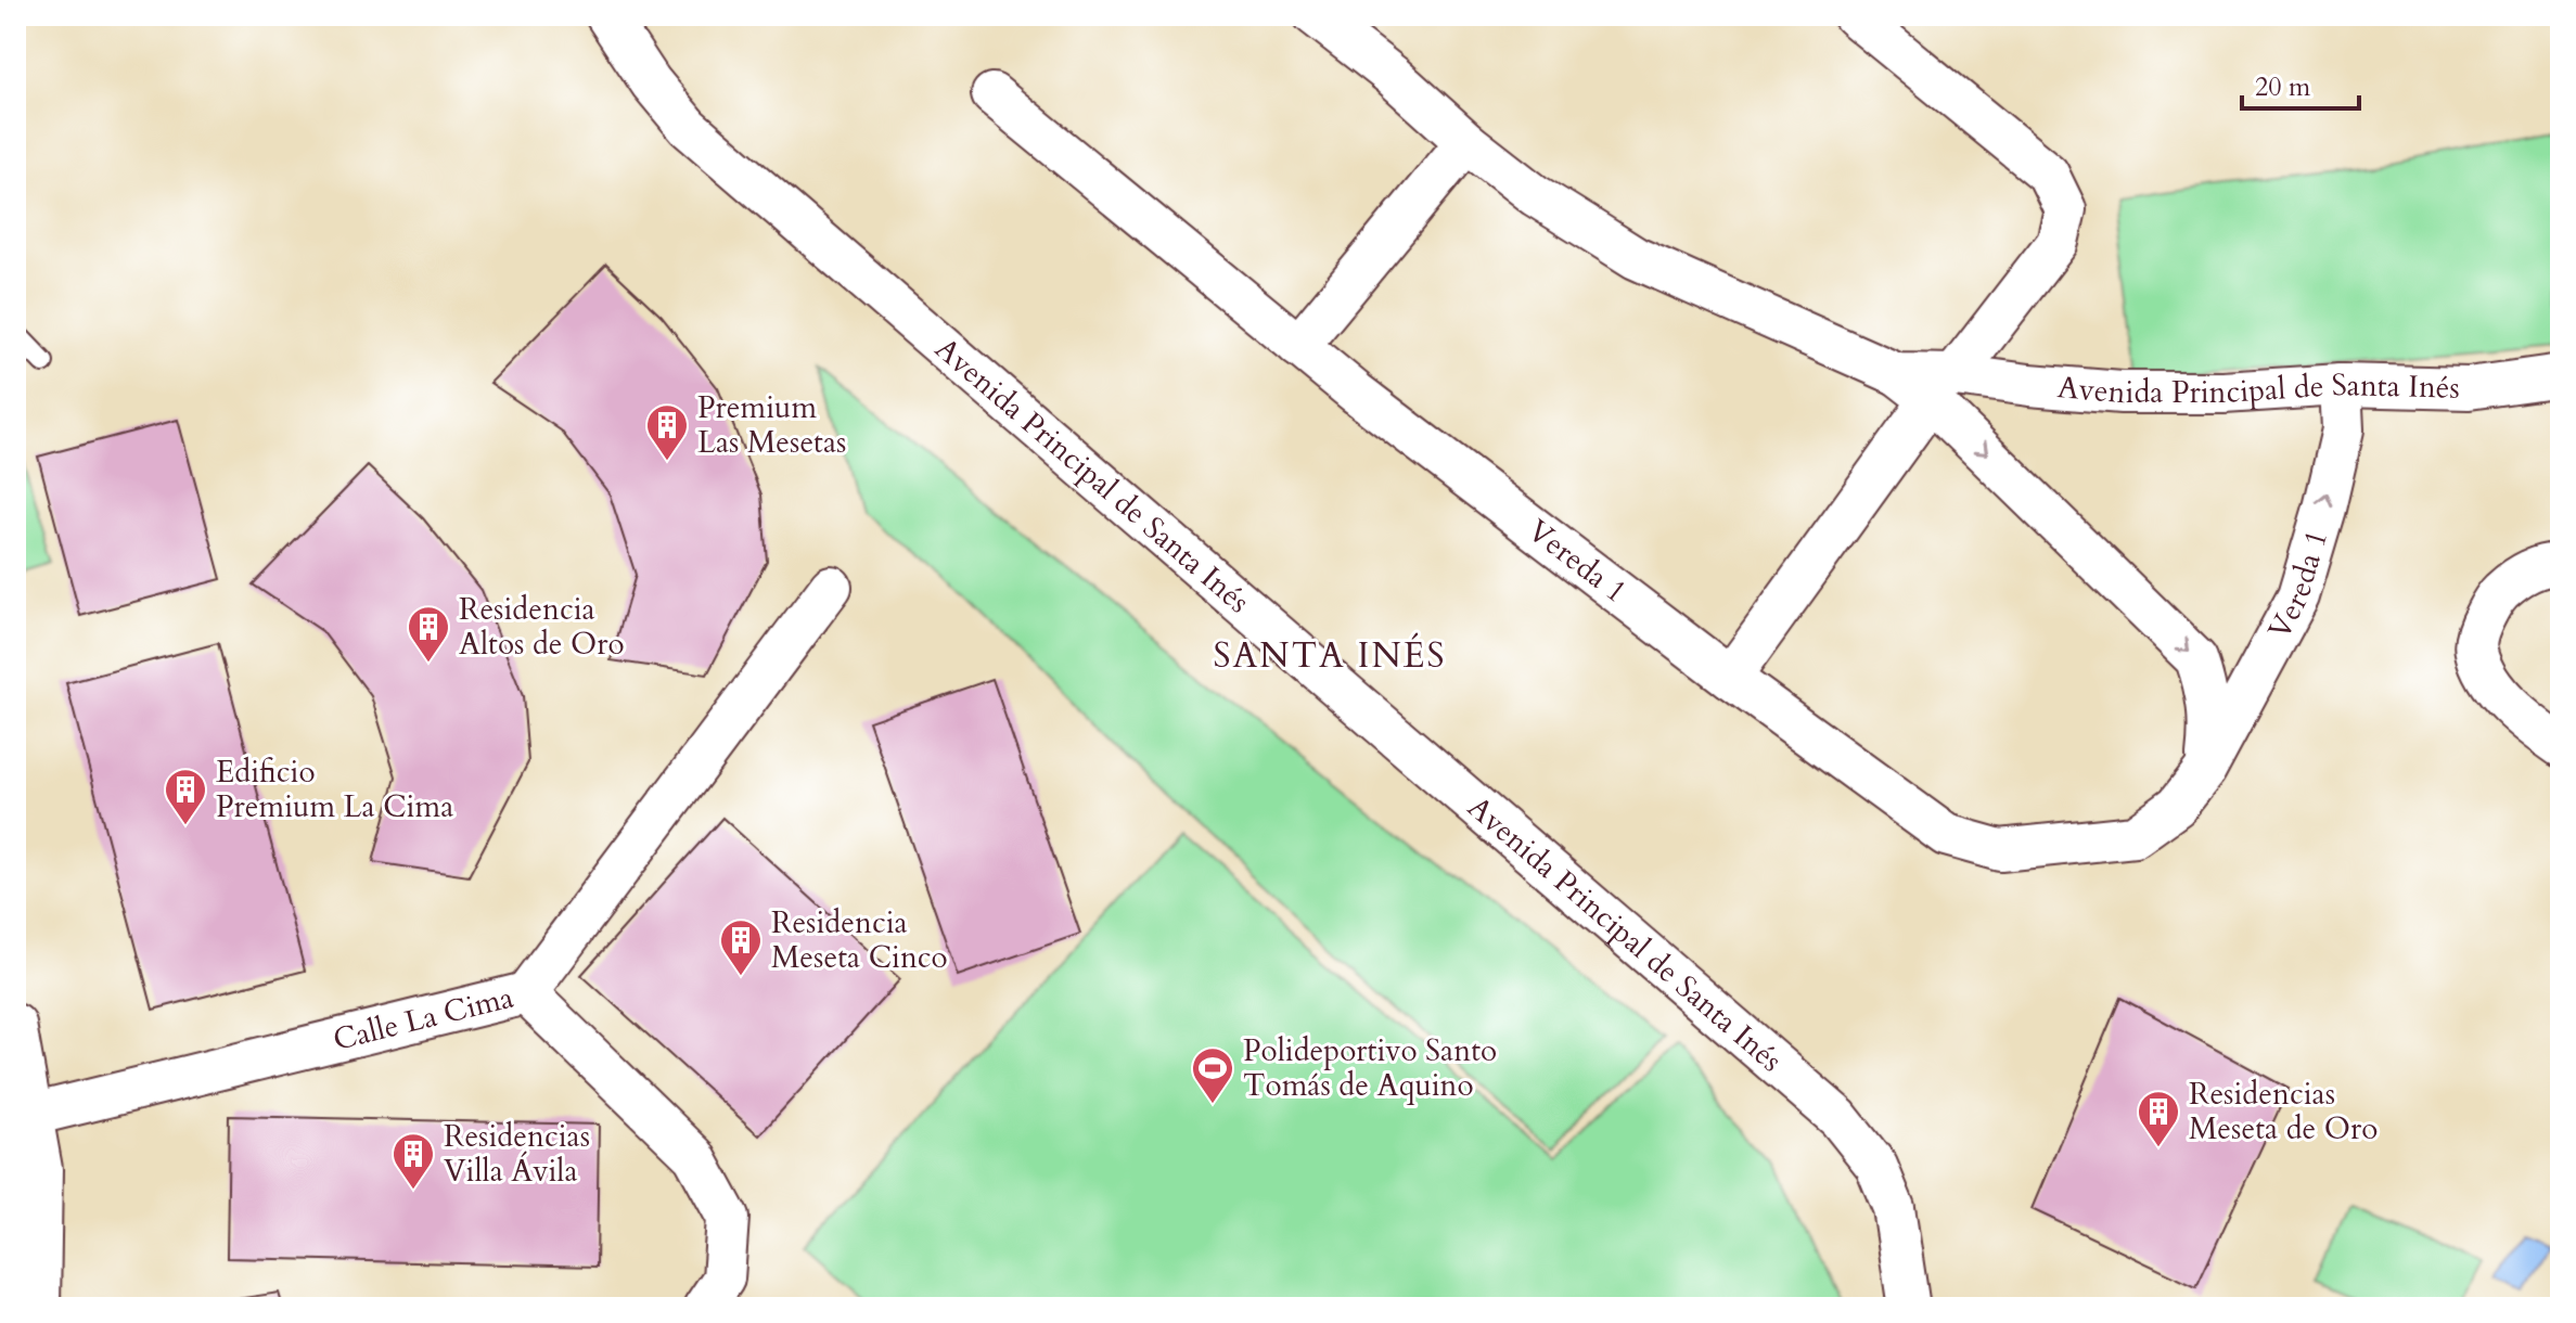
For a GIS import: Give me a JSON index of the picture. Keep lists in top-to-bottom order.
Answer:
{
  "streets": {
    "street": ["Avenida Principal de Santa Inés", "Vereda 1", "Calle La Cima"]
  },
  "crossings": [
    ["Avenida Principal de Santa Inés", "Vereda 1"]
  ],
  "districts": ["SANTA INÉS"],
  "places": {
    "building": [
      "Premium Las Mesetas",
      "Residencia Altos de Oro",
      "Edificio Premium La Cima",
      "Residencia Meseta Cinco",
      "Residencias Meseta de Oro",
      "Residencias Villa Ávila"
    ],
    "sports": ["Polideportivo Santo Tomás de Aquino"]
  },
  "scale_bar": "20 m"
}
